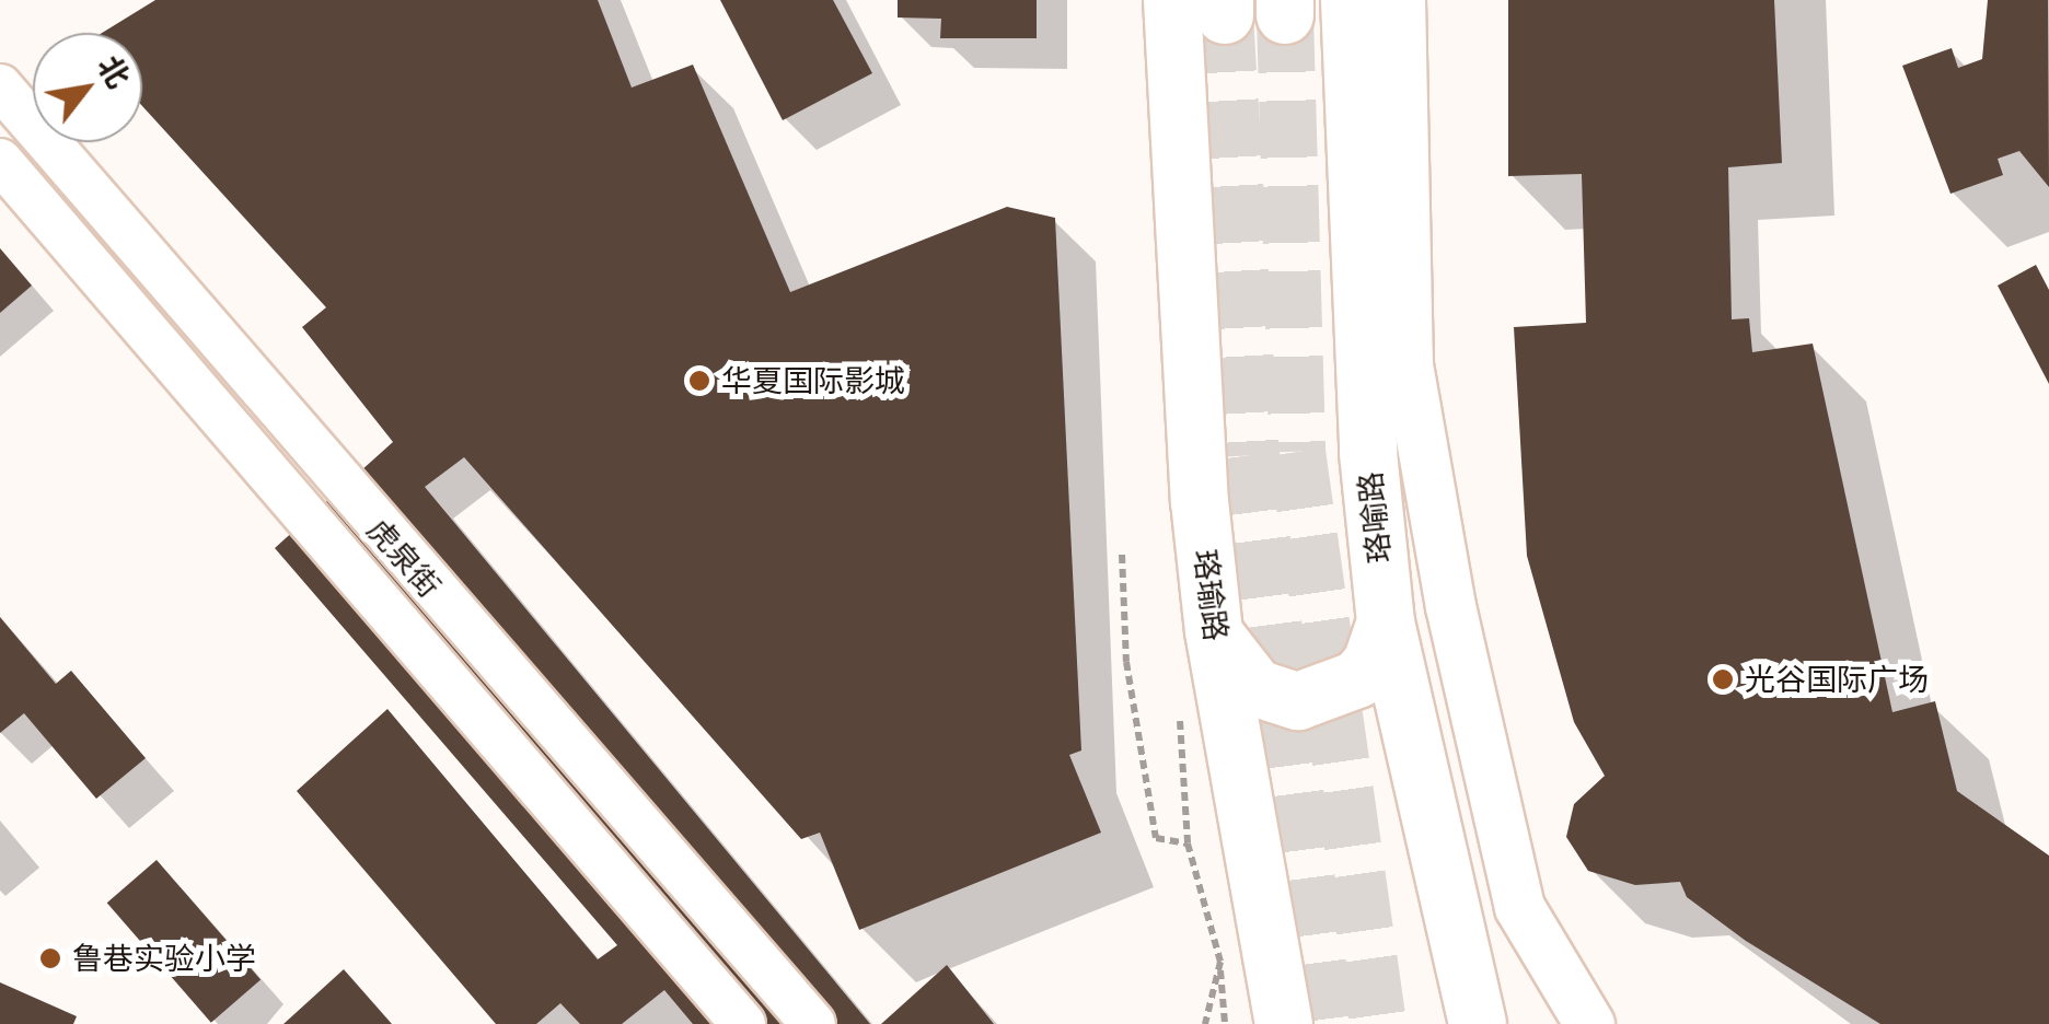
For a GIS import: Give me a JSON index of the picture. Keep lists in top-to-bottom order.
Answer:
{
  "streets": {
    "highway": ["珞喻路", "珞瑜路"],
    "main road": ["虎泉街"]
  },
  "places": ["华夏国际影城", "光谷国际广场", "鲁巷实验小学"],
  "north": "top right"
}
